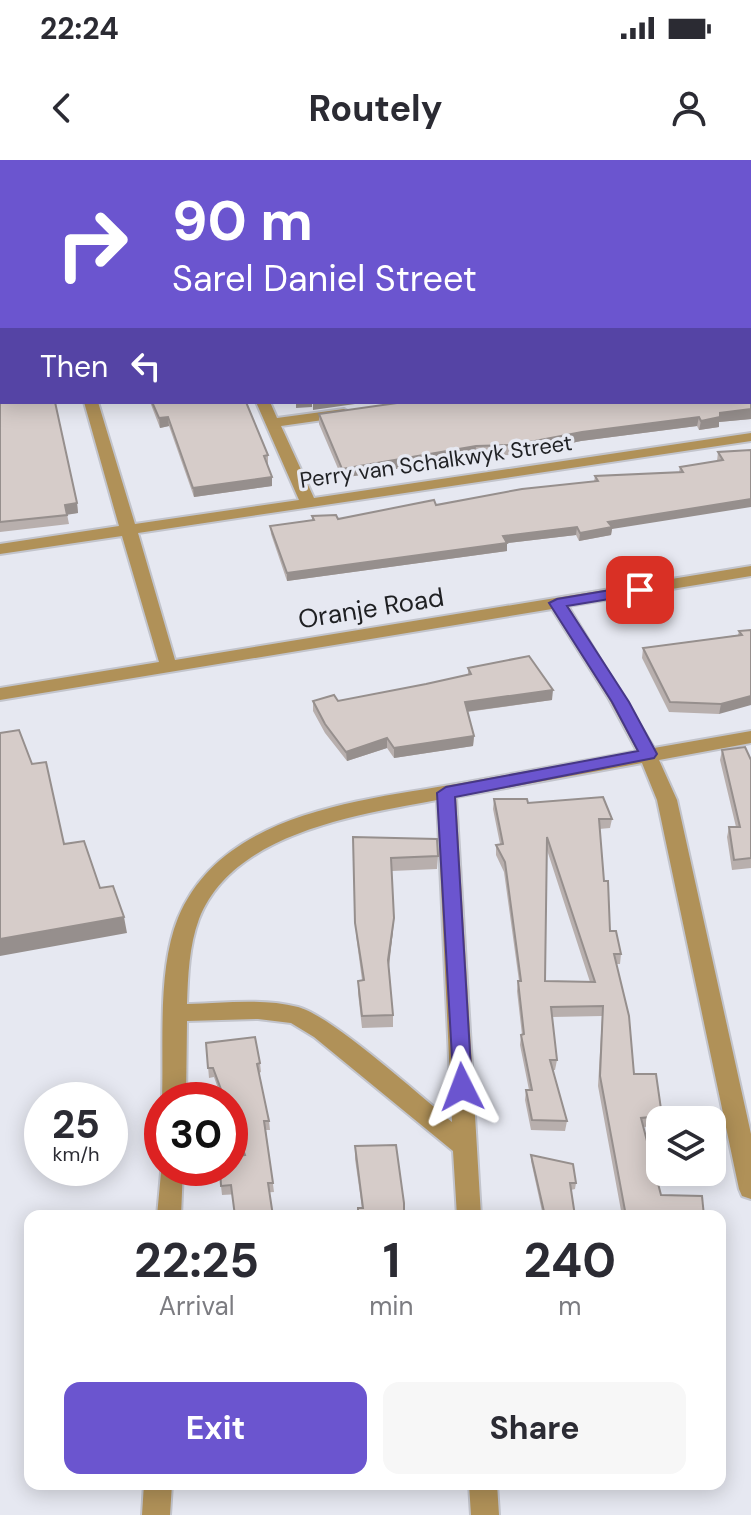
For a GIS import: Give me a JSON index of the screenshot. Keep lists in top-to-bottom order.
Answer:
{
  "streets": {
    "street": ["Perry van Schalkwyk Street", "Oranje Road"]
  },
  "page": {
    "status": "22:24",
    "header": "Routely",
    "turn": ["90 m", "Sarel Daniel Street"],
    "then": "Then",
    "speed": "25 km/h",
    "limit": "30",
    "eta": [
      "22:25",
      "Arrival",
      "1",
      "min",
      "240",
      "m"
    ],
    "buttons": ["Exit", "Share"]
  }
}
